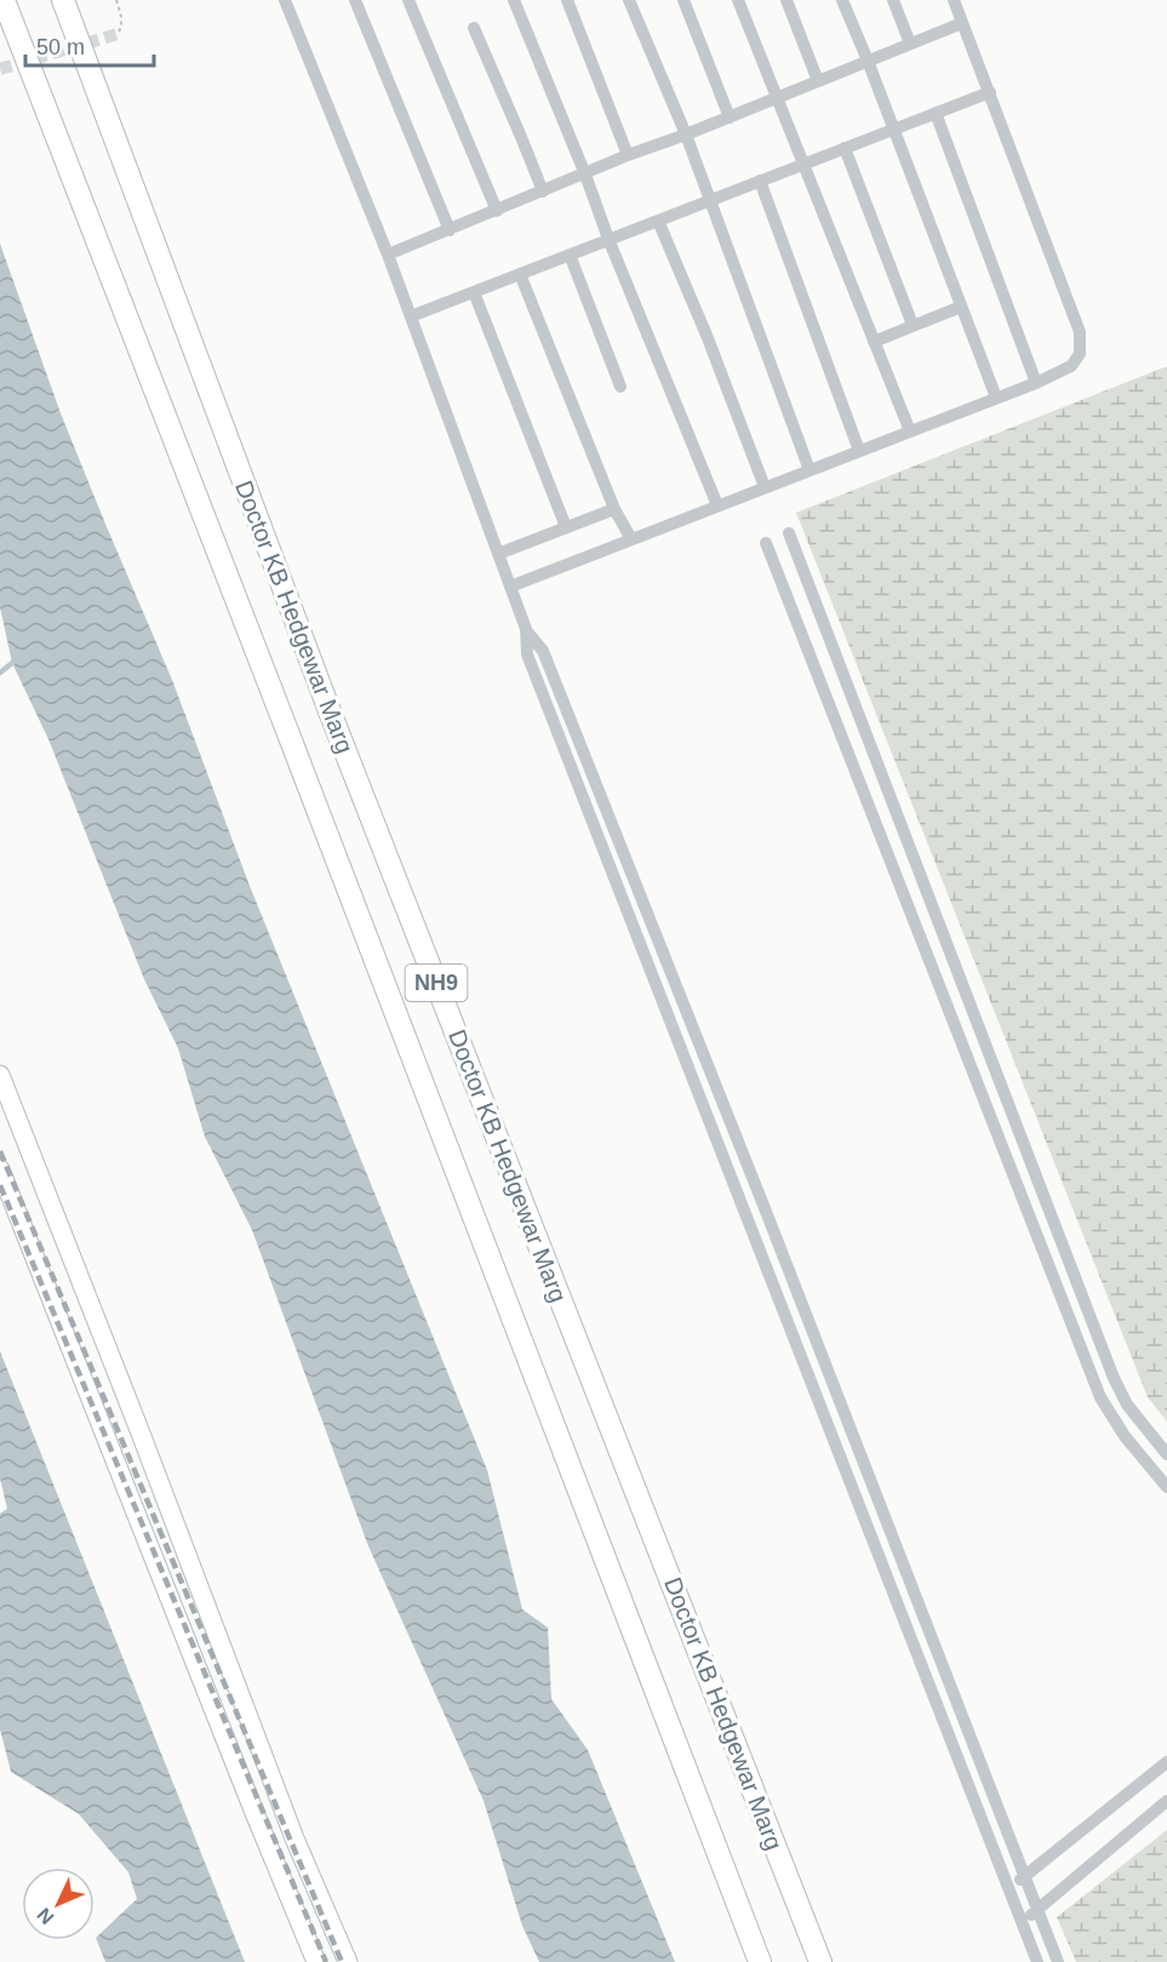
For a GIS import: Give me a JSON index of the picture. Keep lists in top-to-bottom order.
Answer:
{
  "streets": {
    "highway": ["Doctor KB Hedgewar Marg", "NH9"]
  },
  "scale_bar": "50 m",
  "north": "bottom left"
}
